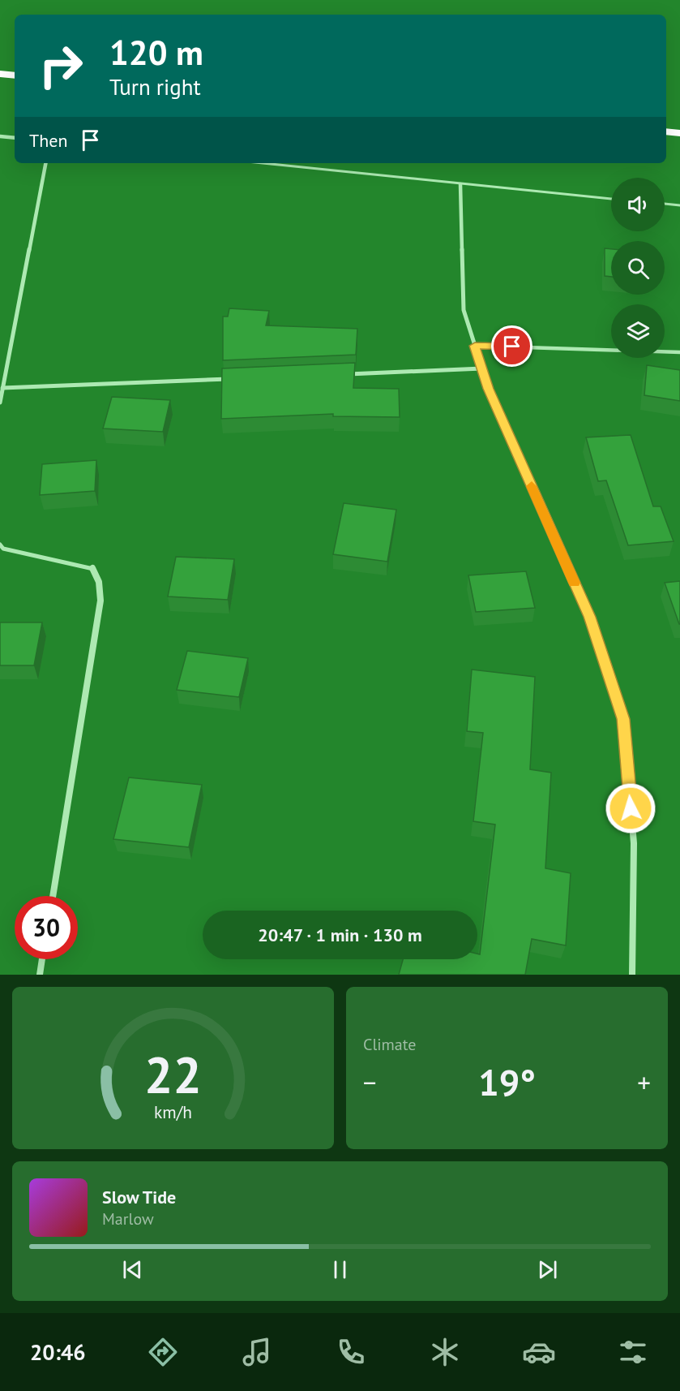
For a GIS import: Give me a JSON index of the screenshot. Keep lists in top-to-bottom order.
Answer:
{
  "page": {
    "turn": ["120 m", "Turn right"],
    "then": "Then",
    "limit": "30",
    "trip": "20:47 · 1 min · 130 m",
    "tile": "Climate",
    "heat": ["−", "19°", "+"],
    "song": ["Slow Tide", "Marlow"],
    "tabs": "20:46",
    "gauge": ["22", "km/h"]
  }
}
